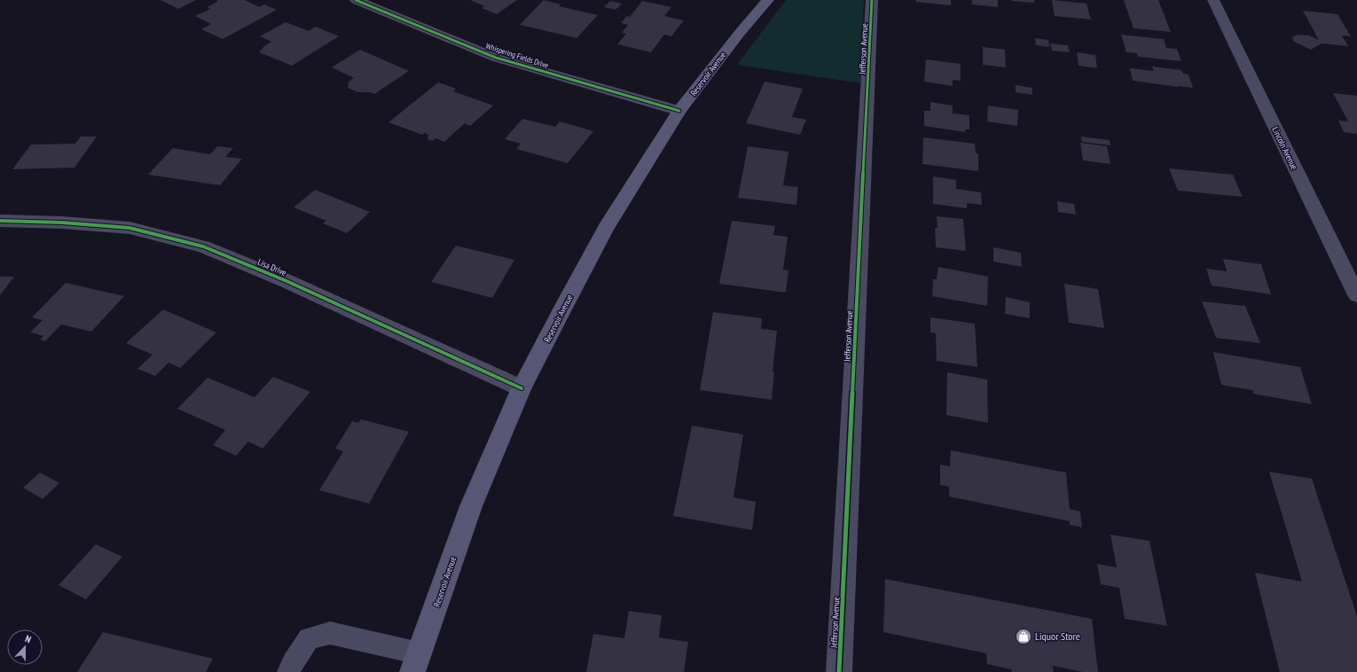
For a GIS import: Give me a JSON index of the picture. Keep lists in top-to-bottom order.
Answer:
{
  "streets": {
    "main road": ["Reservoir Avenue"],
    "street": [
      "Jefferson Avenue",
      "Whispering Fields Drive",
      "Lincoln Avenue",
      "Lisa Drive"
    ]
  },
  "crossings": [
    ["Whispering Fields Drive", "Reservoir Avenue"],
    ["Reservoir Avenue", "Lisa Drive"]
  ],
  "places": {
    "shop": ["Liquor Store"]
  },
  "north": "top"
}
